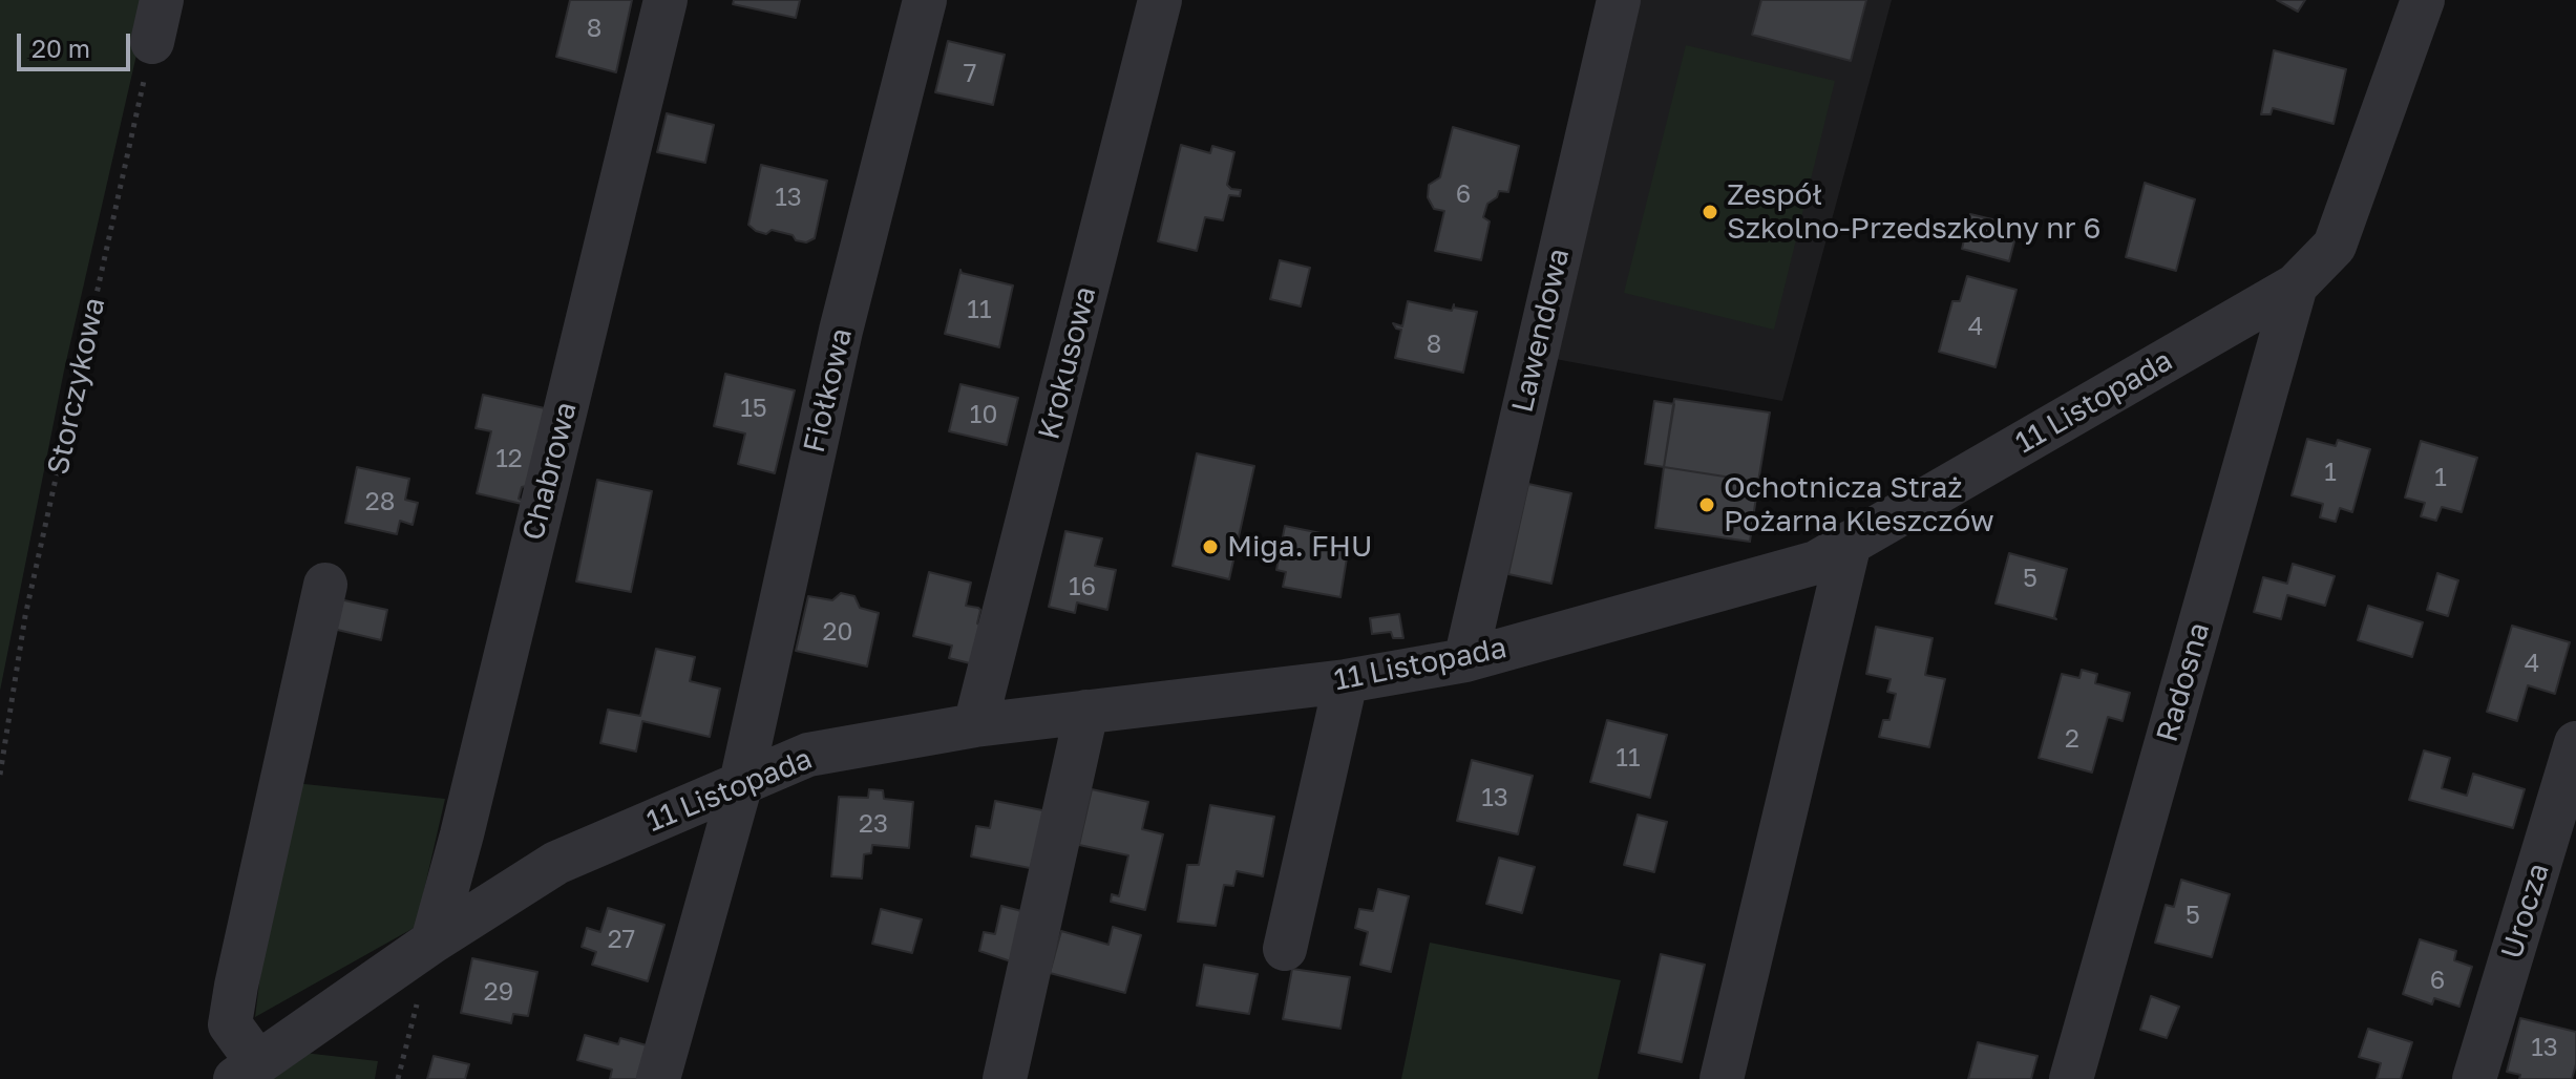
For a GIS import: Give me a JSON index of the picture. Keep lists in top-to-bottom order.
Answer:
{
  "streets": {
    "street": [
      "Lawendowa",
      "Krokusowa",
      "Fiołkowa",
      "11 Listopada",
      "Chabrowa",
      "Radosna",
      "Urocza"
    ],
    "path": ["Storczykowa"]
  },
  "crossings": [
    ["Lawendowa", "11 Listopada"],
    ["Krokusowa", "11 Listopada"],
    ["Fiołkowa", "11 Listopada"],
    ["11 Listopada", "Chabrowa"],
    ["11 Listopada", "Radosna"]
  ],
  "places": ["Zespół Szkolno-Przedszkolny nr 6", "Ochotnicza Straż Pożarna Kleszczów", "Miga. FHU"],
  "house_numbers": [
    "8",
    "7",
    "6",
    "13",
    "11",
    "4",
    "8",
    "15",
    "10",
    "12",
    "1",
    "1",
    "28",
    "5",
    "16",
    "20",
    "4",
    "2",
    "11",
    "13",
    "23",
    "5",
    "27",
    "6",
    "29",
    "13"
  ],
  "scale_bar": "20 m"
}
